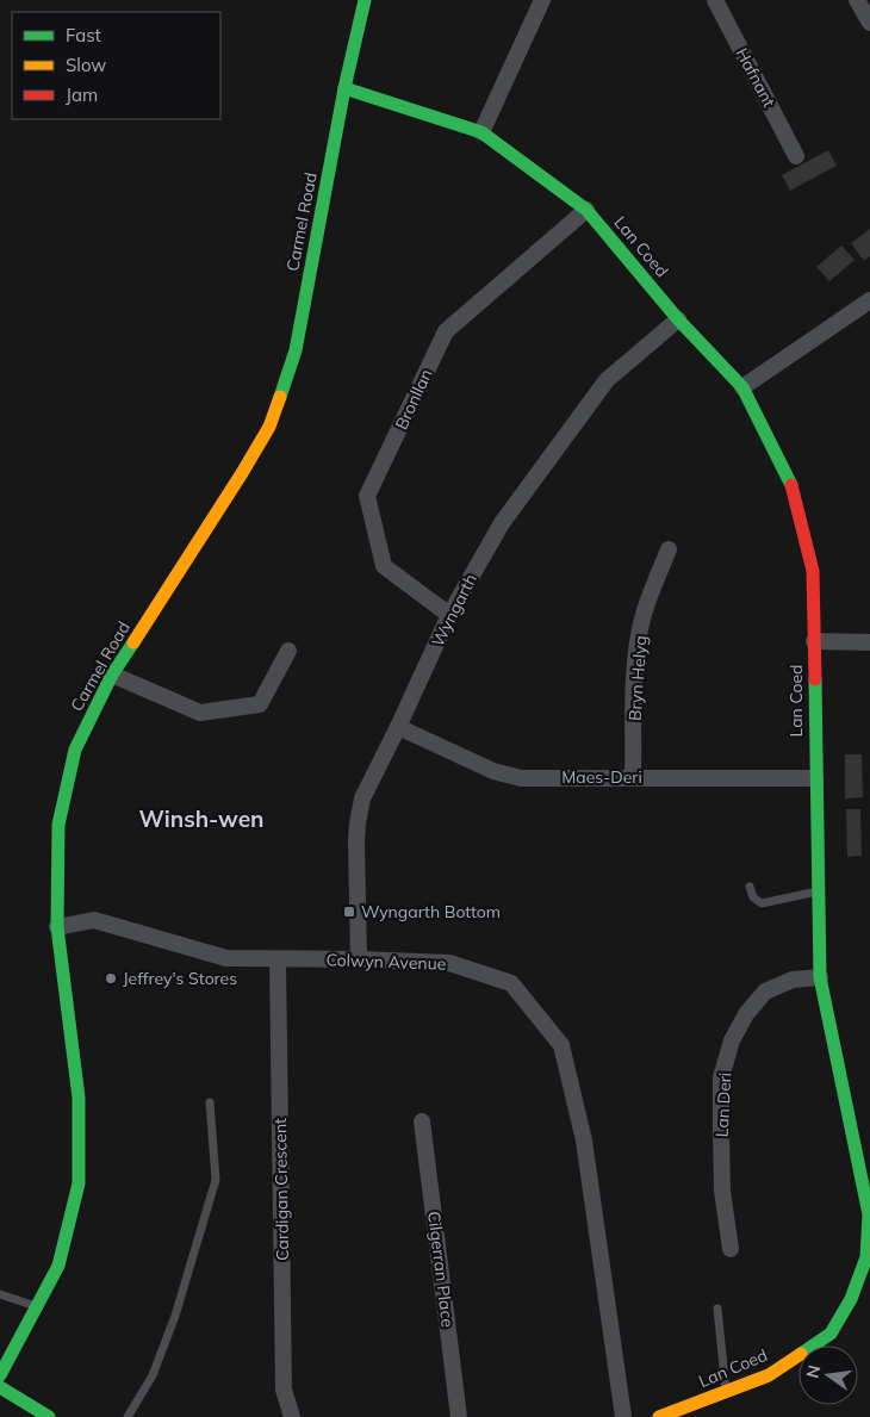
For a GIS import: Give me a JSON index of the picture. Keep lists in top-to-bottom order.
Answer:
{
  "streets": {
    "street": [
      "Hafnant",
      "Carmel Road",
      "Lan Coed",
      "Bronllan",
      "Wyngarth",
      "Bryn Helyg",
      "Maes-Deri",
      "Colwyn Avenue",
      "Lan Deri",
      "Cardigan Crescent",
      "Cilgerran Place"
    ]
  },
  "crossings": [
    ["Carmel Road", "Lan Coed"],
    ["Carmel Road", "Colwyn Avenue"],
    ["Lan Coed", "Bronllan"],
    ["Lan Coed", "Wyngarth"],
    ["Lan Coed", "Maes-Deri"],
    ["Lan Coed", "Lan Deri"],
    ["Bronllan", "Wyngarth"],
    ["Wyngarth", "Maes-Deri"],
    ["Wyngarth", "Colwyn Avenue"],
    ["Bryn Helyg", "Maes-Deri"],
    ["Colwyn Avenue", "Cardigan Crescent"]
  ],
  "districts": ["Winsh-wen"],
  "places": {
    "transit": ["Wyngarth Bottom"],
    "other": ["Jeffrey's Stores"]
  },
  "legend": ["Fast", "Slow", "Jam"],
  "north": "left"
}
